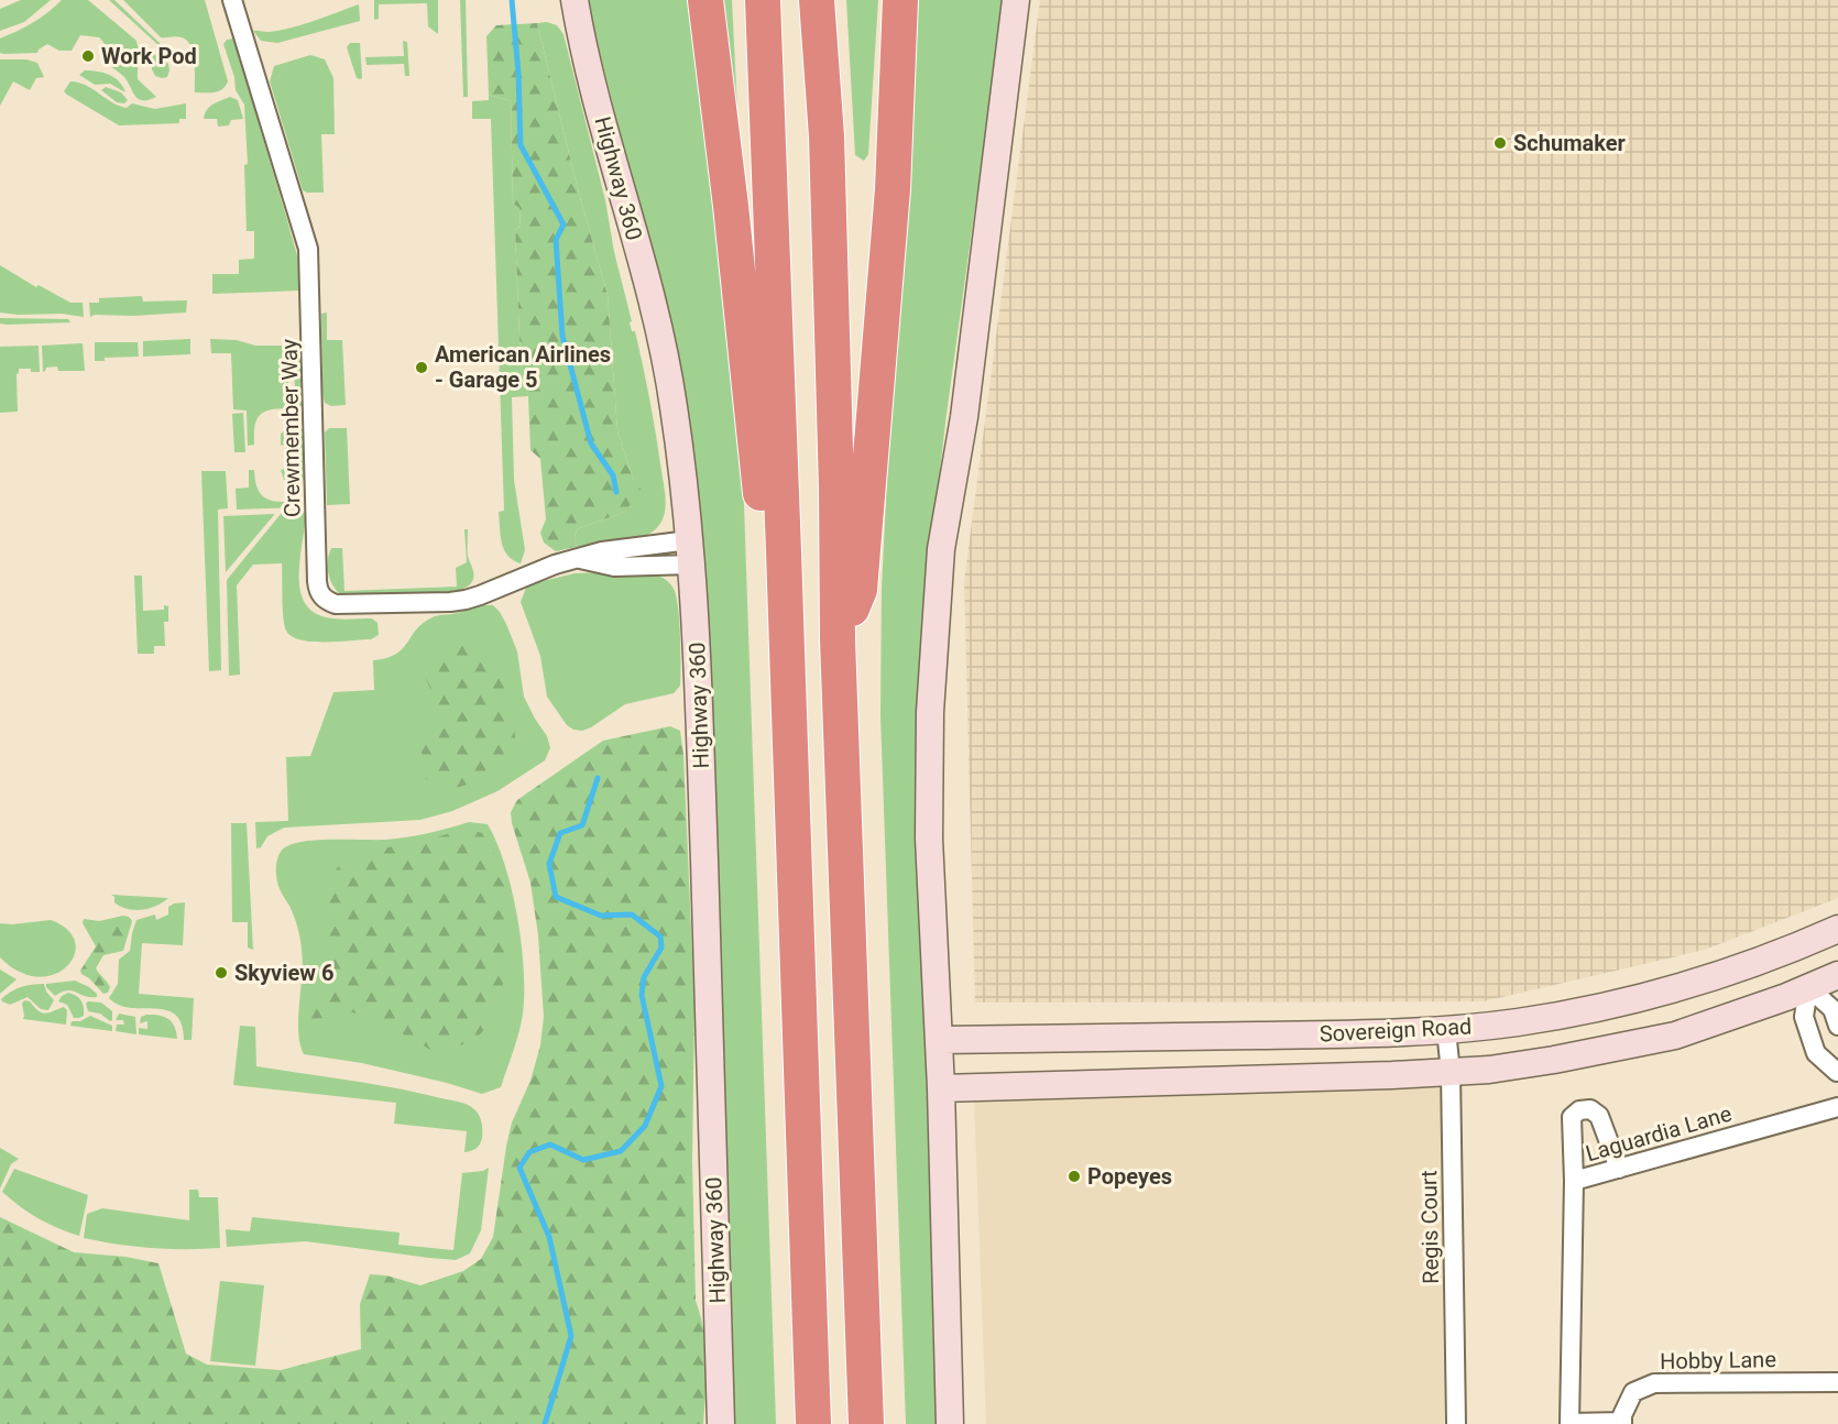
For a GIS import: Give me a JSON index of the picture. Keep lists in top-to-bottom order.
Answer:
{
  "streets": {
    "main road": ["Highway 360", "Sovereign Road"],
    "street": [
      "Crewmember Way",
      "Laguardia Lane",
      "Regis Court",
      "Hobby Lane"
    ]
  },
  "crossings": [
    ["Highway 360", "Crewmember Way"],
    ["Sovereign Road", "Regis Court"],
    ["Laguardia Lane", "Hobby Lane"]
  ],
  "places": [
    "Work Pod",
    "Schumaker",
    "American Airlines - Garage 5",
    "Skyview 6",
    "Popeyes"
  ]
}
